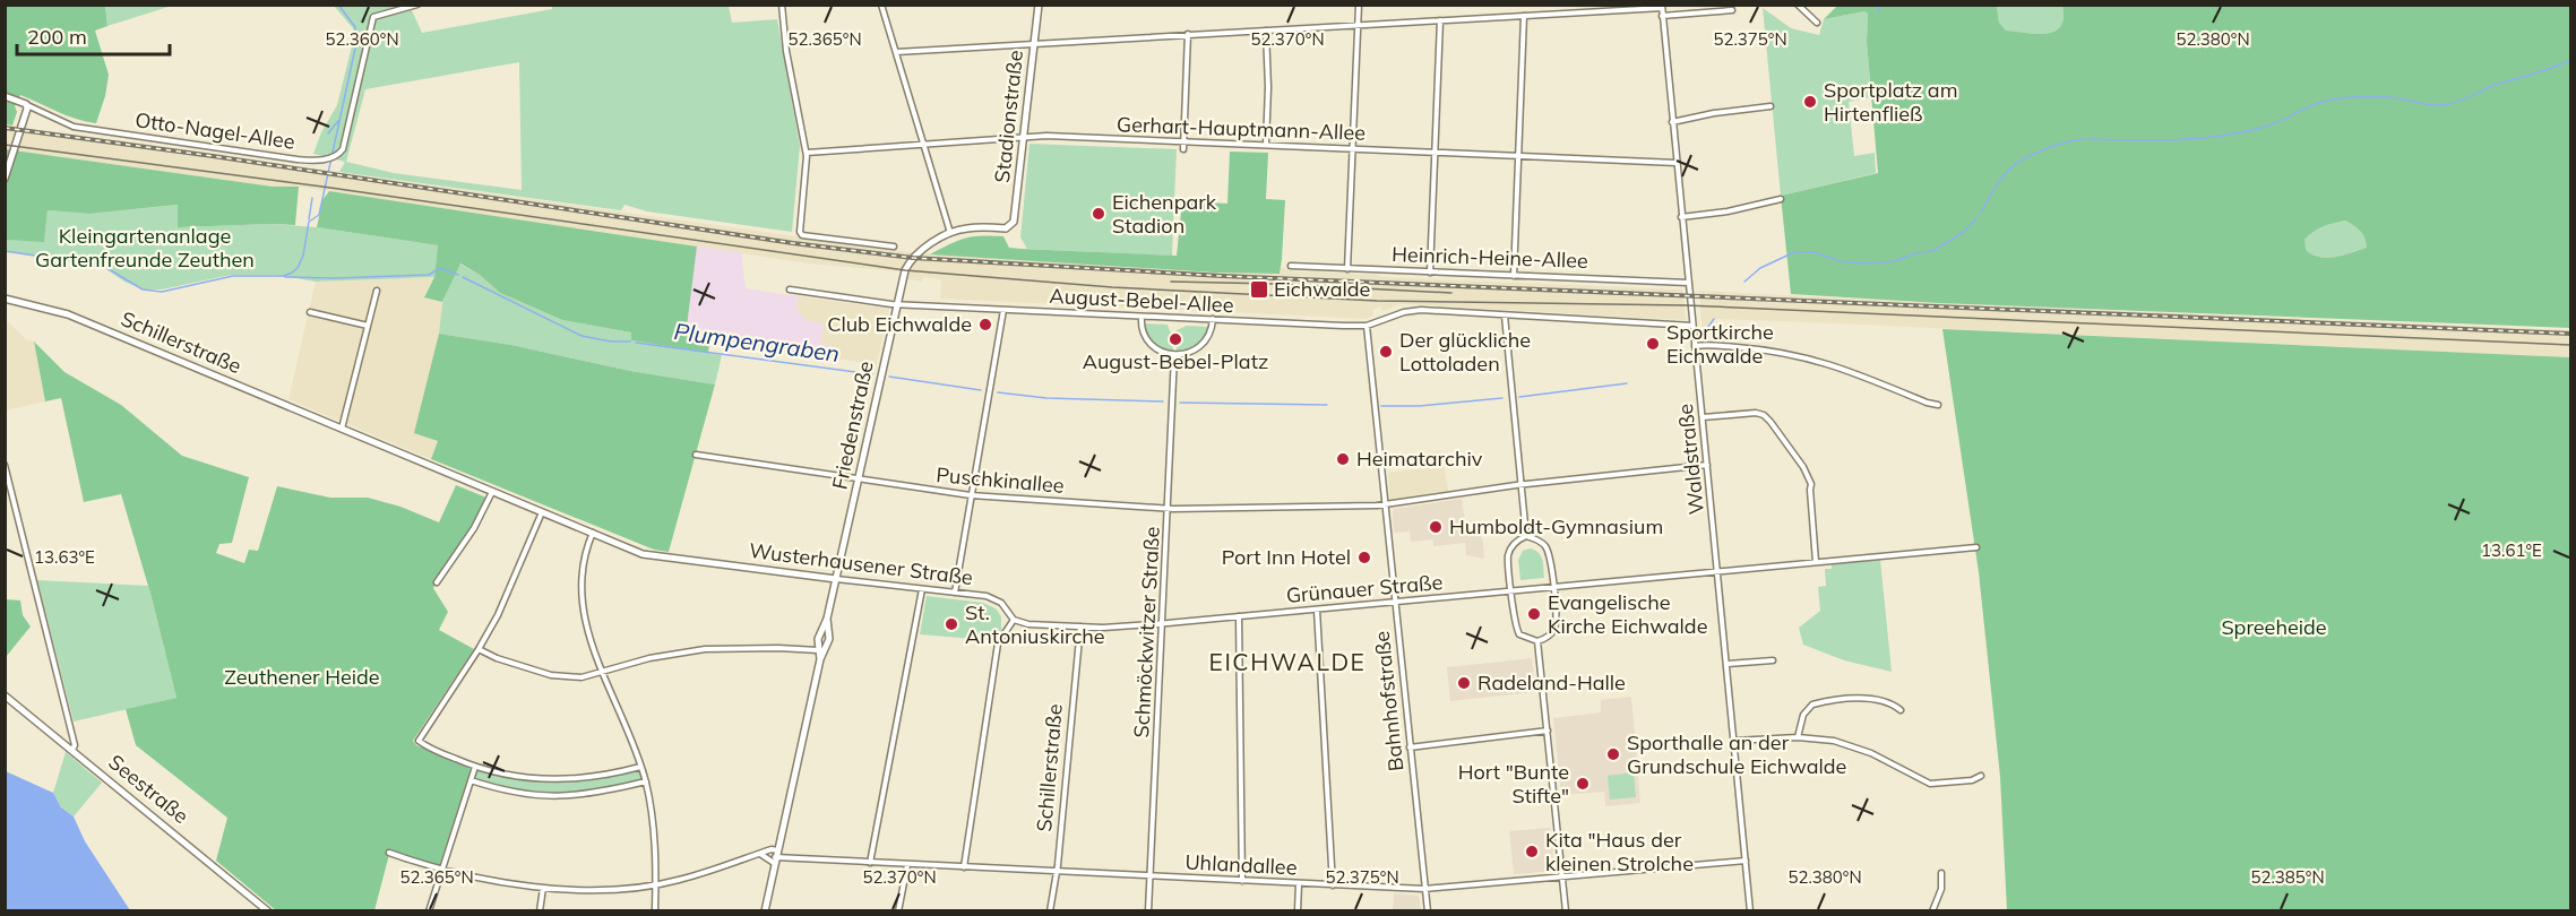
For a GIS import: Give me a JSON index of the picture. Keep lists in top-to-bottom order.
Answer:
{
  "streets": {
    "street": [
      "Stadionstraße",
      "Gerhart-Hauptmann-Allee",
      "Otto-Nagel-Allee",
      "Heinrich-Heine-Allee",
      "August-Bebel-Allee",
      "Schillerstraße",
      "Friedenstraße",
      "Waldstraße",
      "Puschkinallee",
      "Wusterhausener Straße",
      "Grünauer Straße",
      "Schmöckwitzer Straße",
      "Bahnhofstraße",
      "Seestraße",
      "Uhlandallee"
    ]
  },
  "crossings": [
    ["Stadionstraße", "Gerhart-Hauptmann-Allee"],
    ["Stadionstraße", "Friedenstraße"],
    ["Gerhart-Hauptmann-Allee", "Waldstraße"],
    ["Heinrich-Heine-Allee", "Waldstraße"],
    ["August-Bebel-Allee", "Friedenstraße"],
    ["August-Bebel-Allee", "Waldstraße"],
    ["August-Bebel-Allee", "Bahnhofstraße"],
    ["Schillerstraße", "Wusterhausener Straße"],
    ["Schillerstraße", "Grünauer Straße"],
    ["Schillerstraße", "Uhlandallee"],
    ["Friedenstraße", "Puschkinallee"],
    ["Friedenstraße", "Wusterhausener Straße"],
    ["Friedenstraße", "Uhlandallee"],
    ["Waldstraße", "Puschkinallee"],
    ["Waldstraße", "Grünauer Straße"],
    ["Waldstraße", "Uhlandallee"],
    ["Puschkinallee", "Schmöckwitzer Straße"],
    ["Puschkinallee", "Bahnhofstraße"],
    ["Wusterhausener Straße", "Grünauer Straße"],
    ["Grünauer Straße", "Schmöckwitzer Straße"],
    ["Grünauer Straße", "Bahnhofstraße"],
    ["Schmöckwitzer Straße", "Uhlandallee"],
    ["Bahnhofstraße", "Uhlandallee"]
  ],
  "districts": ["EICHWALDE"],
  "water": ["Plumpengraben"],
  "parks": ["Kleingartenanlage Gartenfreunde Zeuthen", "Spreeheide", "Zeuthener Heide"],
  "places": {
    "other": [
      "Sportplatz am Hirtenfließ",
      "Eichenpark Stadion",
      "Club Eichwalde",
      "August-Bebel-Platz",
      "Sportkirche Eichwalde",
      "Der glückliche Lottoladen",
      "Heimatarchiv",
      "Humboldt-Gymnasium",
      "Port Inn Hotel",
      "Evangelische Kirche Eichwalde",
      "St. Antoniuskirche",
      "Radeland-Halle",
      "Sporthalle an der Grundschule Eichwalde",
      "Hort \"Bunte Stifte\"",
      "Kita \"Haus der kleinen Strolche"
    ],
    "transit": ["Eichwalde"]
  },
  "scale_bar": "200 m",
  "coordinates": [
    "52.360°N",
    "52.365°N",
    "52.370°N",
    "52.375°N",
    "52.380°N",
    "13.61°E",
    "13.63°E",
    "52.385°N"
  ]
}
